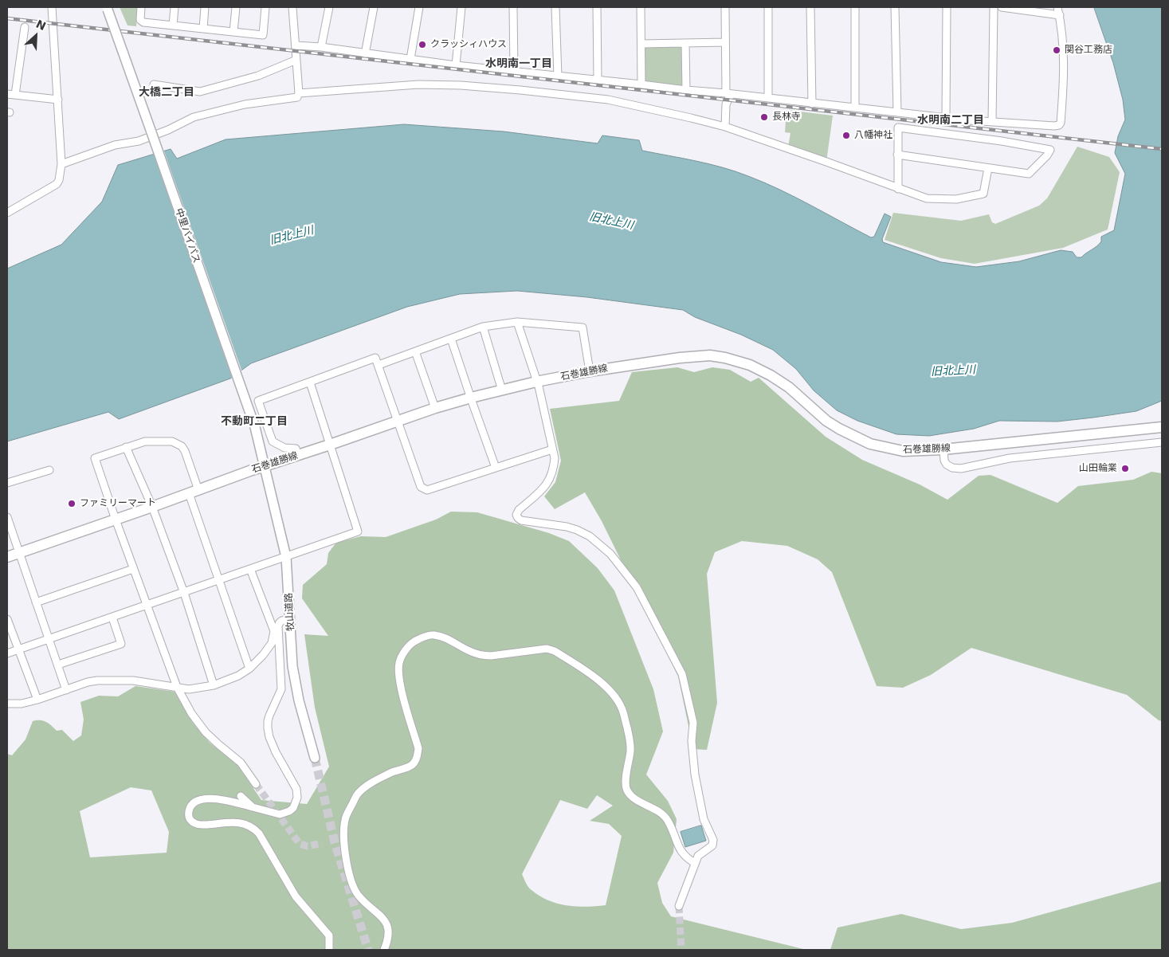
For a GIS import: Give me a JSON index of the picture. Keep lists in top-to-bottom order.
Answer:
{
  "streets": {
    "main road": ["石巻雄勝線"],
    "street": ["中里バイパス", "牧山道路"]
  },
  "crossings": [
    ["中里バイパス", "石巻雄勝線"],
    ["中里バイパス", "牧山道路"],
    ["石巻雄勝線", "牧山道路"]
  ],
  "districts": [
    "水明南一丁目",
    "大橋二丁目",
    "水明南二丁目",
    "不動町二丁目"
  ],
  "water": ["旧北上川"],
  "places": [
    "クラッシィハウス",
    "関谷工務店",
    "長林寺",
    "八幡神社",
    "山田輪業",
    "ファミリーマート"
  ],
  "north": "top right"
}
